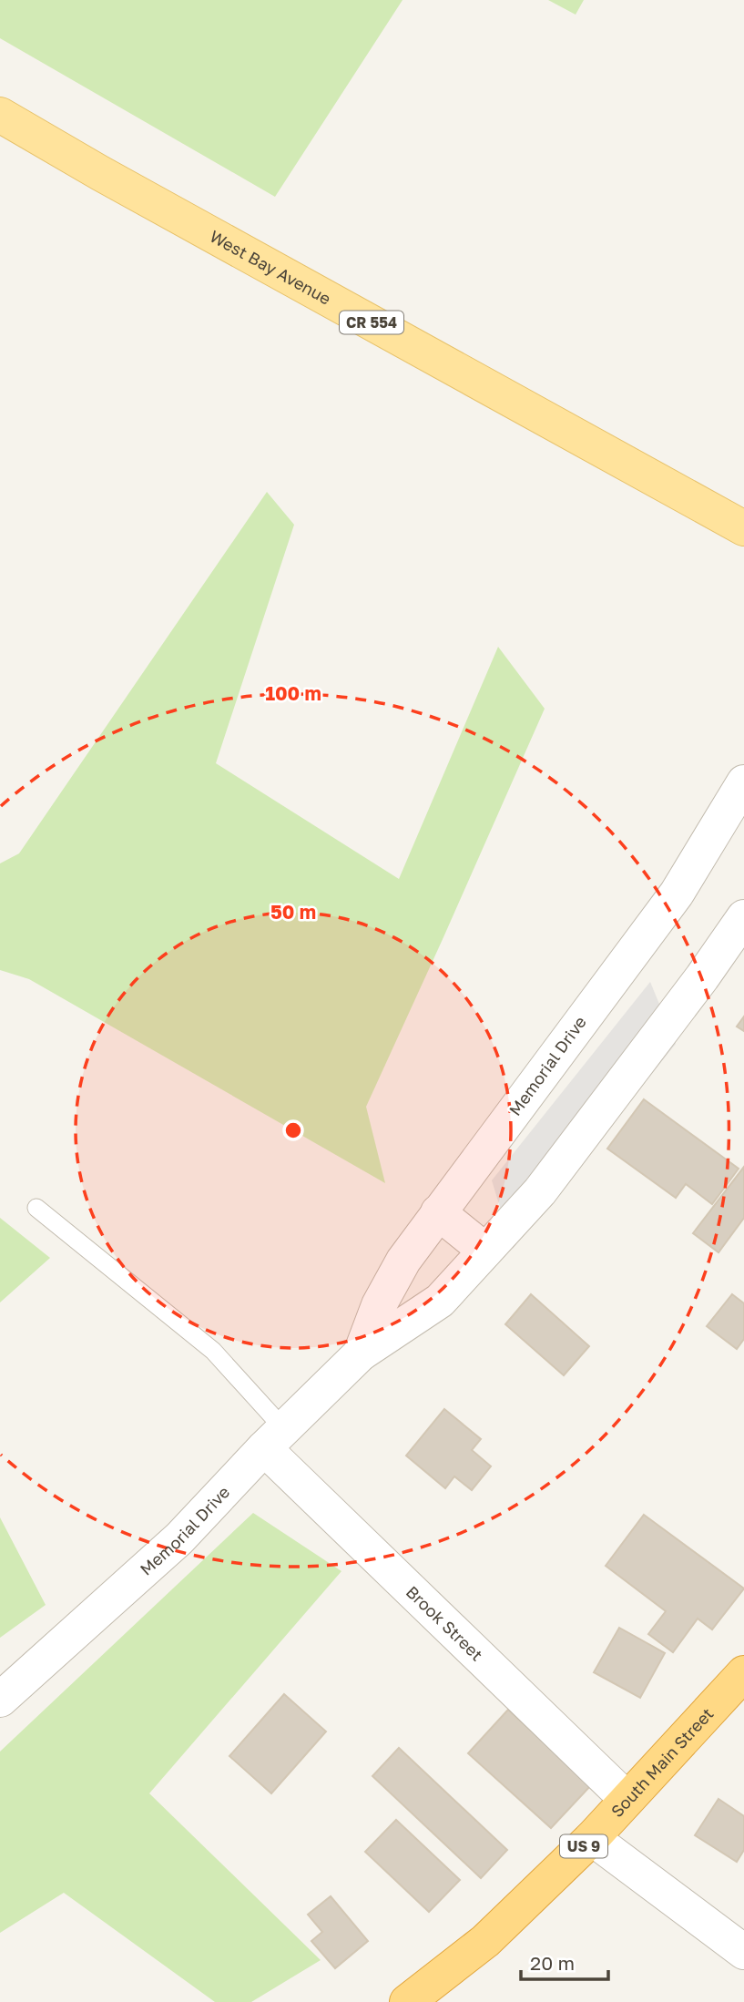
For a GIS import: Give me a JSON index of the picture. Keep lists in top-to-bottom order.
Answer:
{
  "streets": {
    "highway": ["South Main Street", "US 9"],
    "main road": ["West Bay Avenue", "CR 554"],
    "street": ["Memorial Drive", "Brook Street"]
  },
  "crossings": [
    ["Memorial Drive", "Brook Street"],
    ["Brook Street", "South Main Street"]
  ],
  "scale_bar": "20 m",
  "rings": ["100 m", "50 m"]
}
